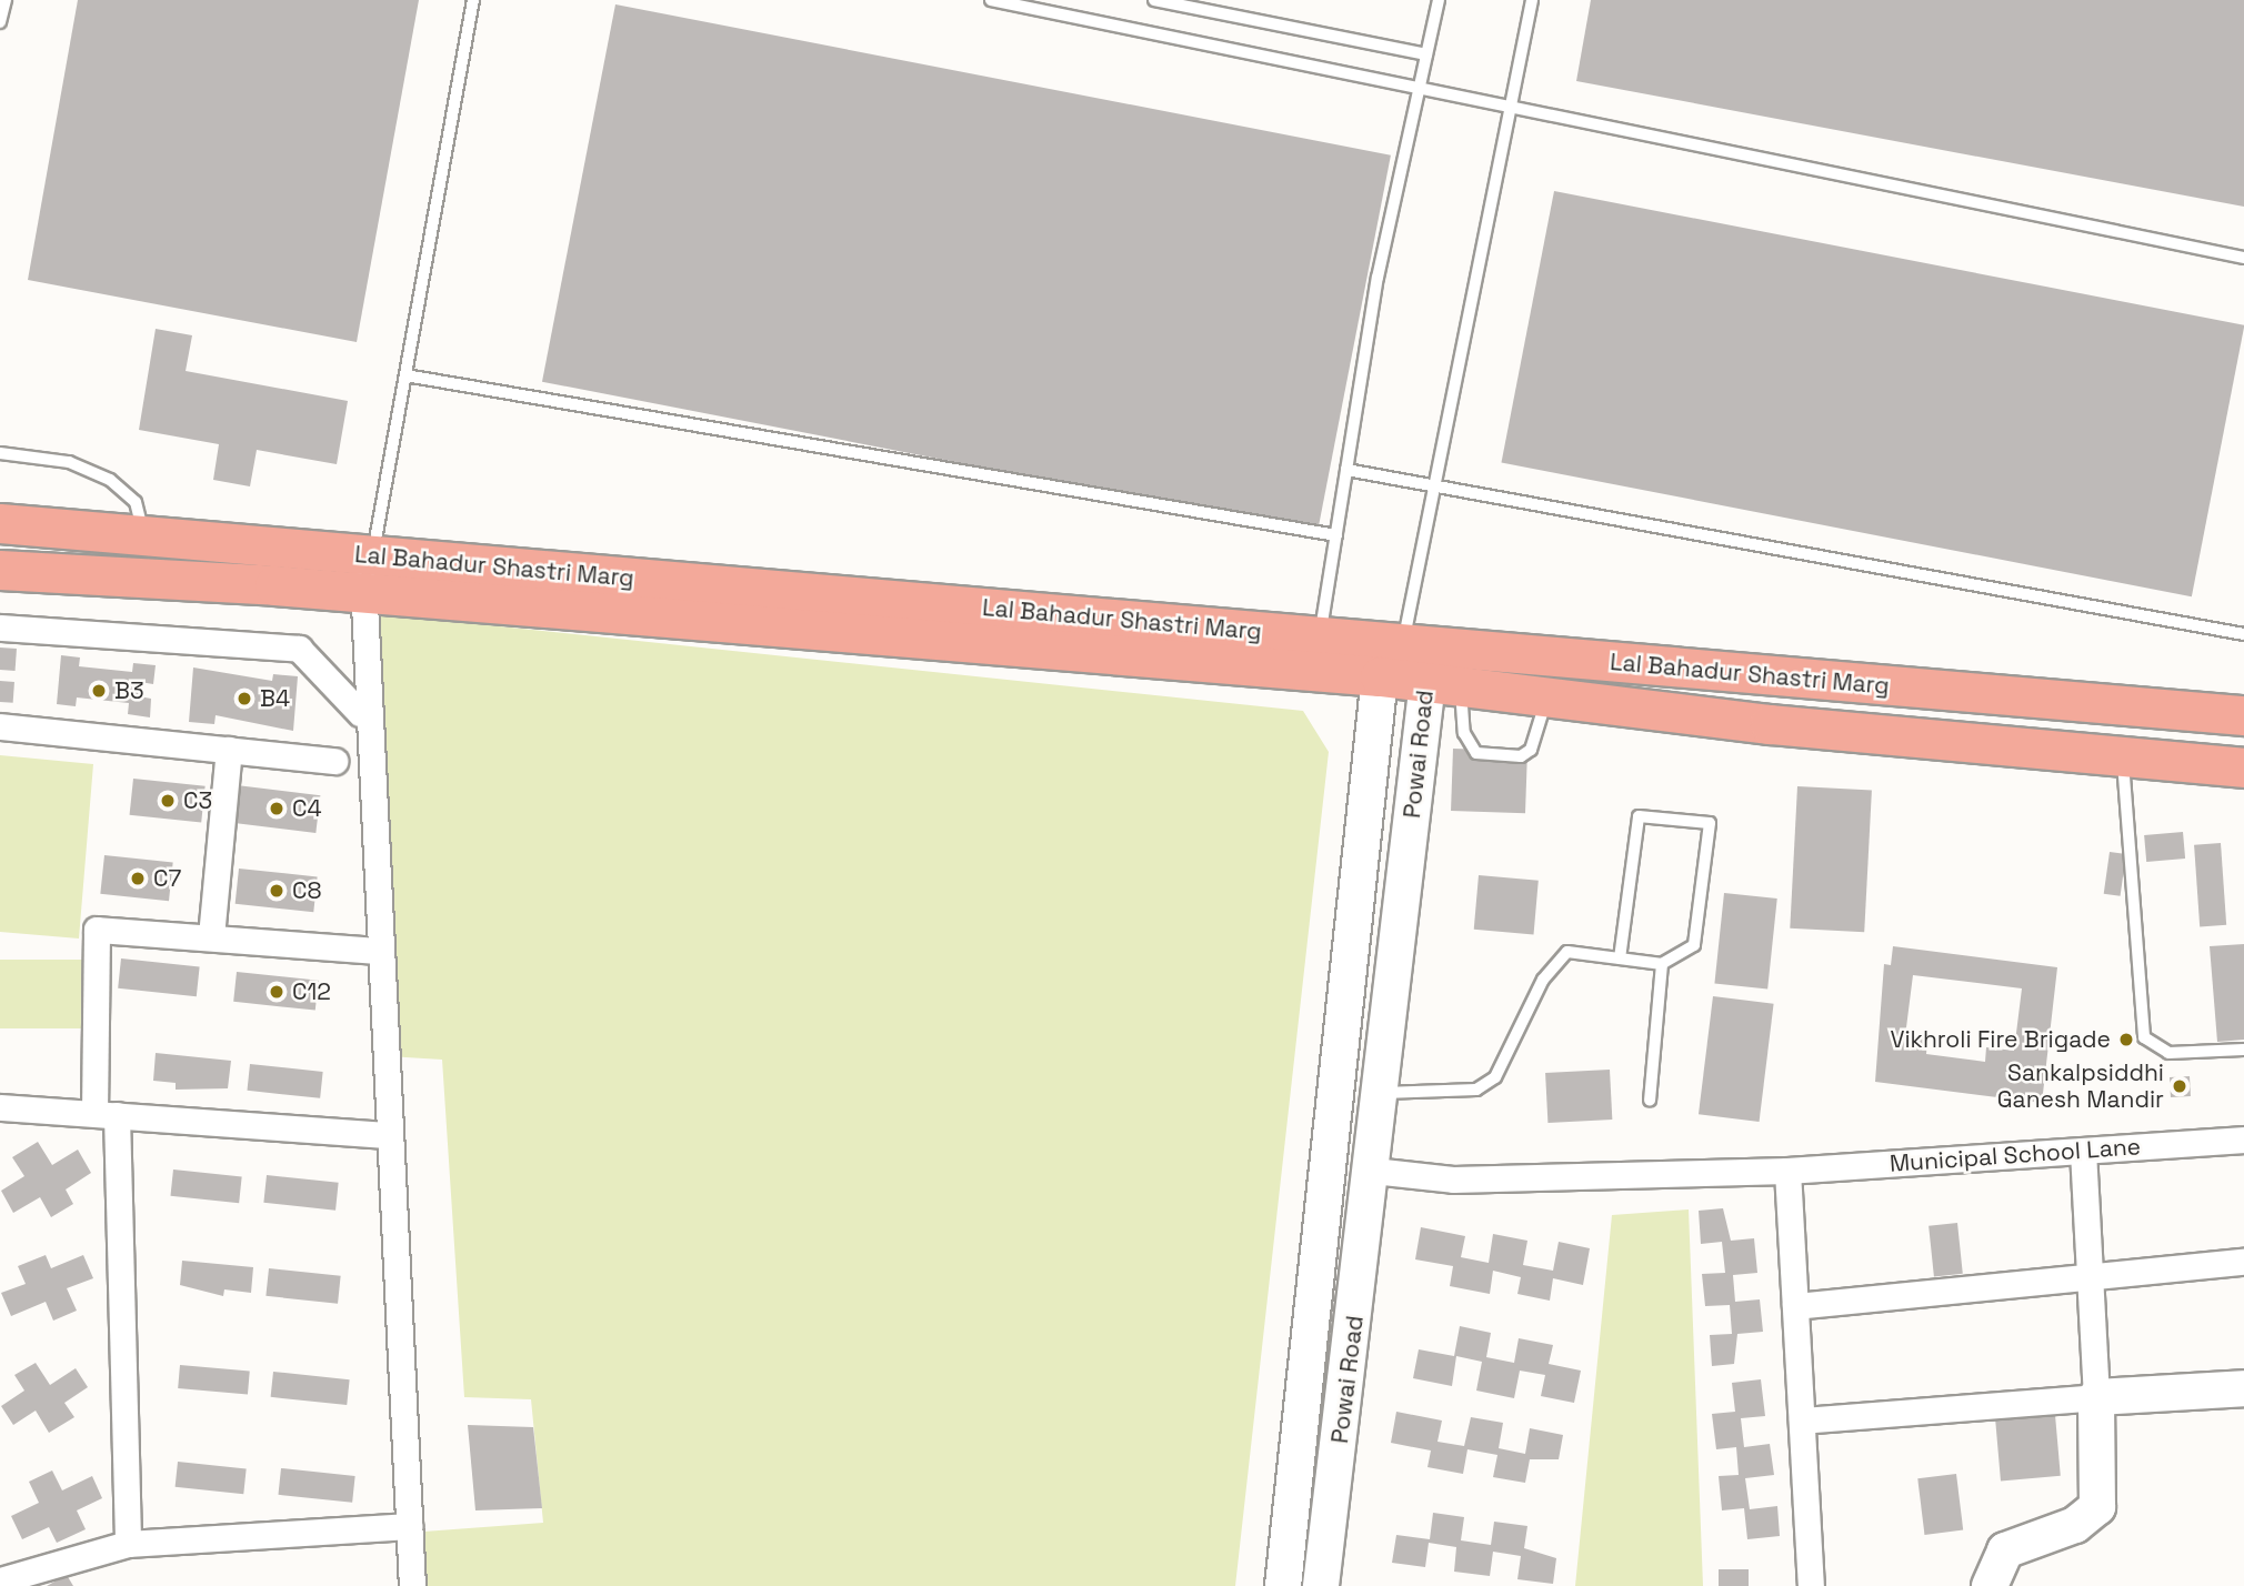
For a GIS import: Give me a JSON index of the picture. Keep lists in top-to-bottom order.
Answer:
{
  "streets": {
    "main road": ["Lal Bahadur Shastri Marg", "Powai Road"],
    "street": ["Municipal School Lane"]
  },
  "crossings": [
    ["Lal Bahadur Shastri Marg", "Powai Road"],
    ["Powai Road", "Municipal School Lane"]
  ],
  "places": [
    "B3",
    "B4",
    "C3",
    "C4",
    "C7",
    "C8",
    "C12",
    "Vikhroli Fire Brigade",
    "Sankalpsiddhi Ganesh Mandir"
  ]
}
